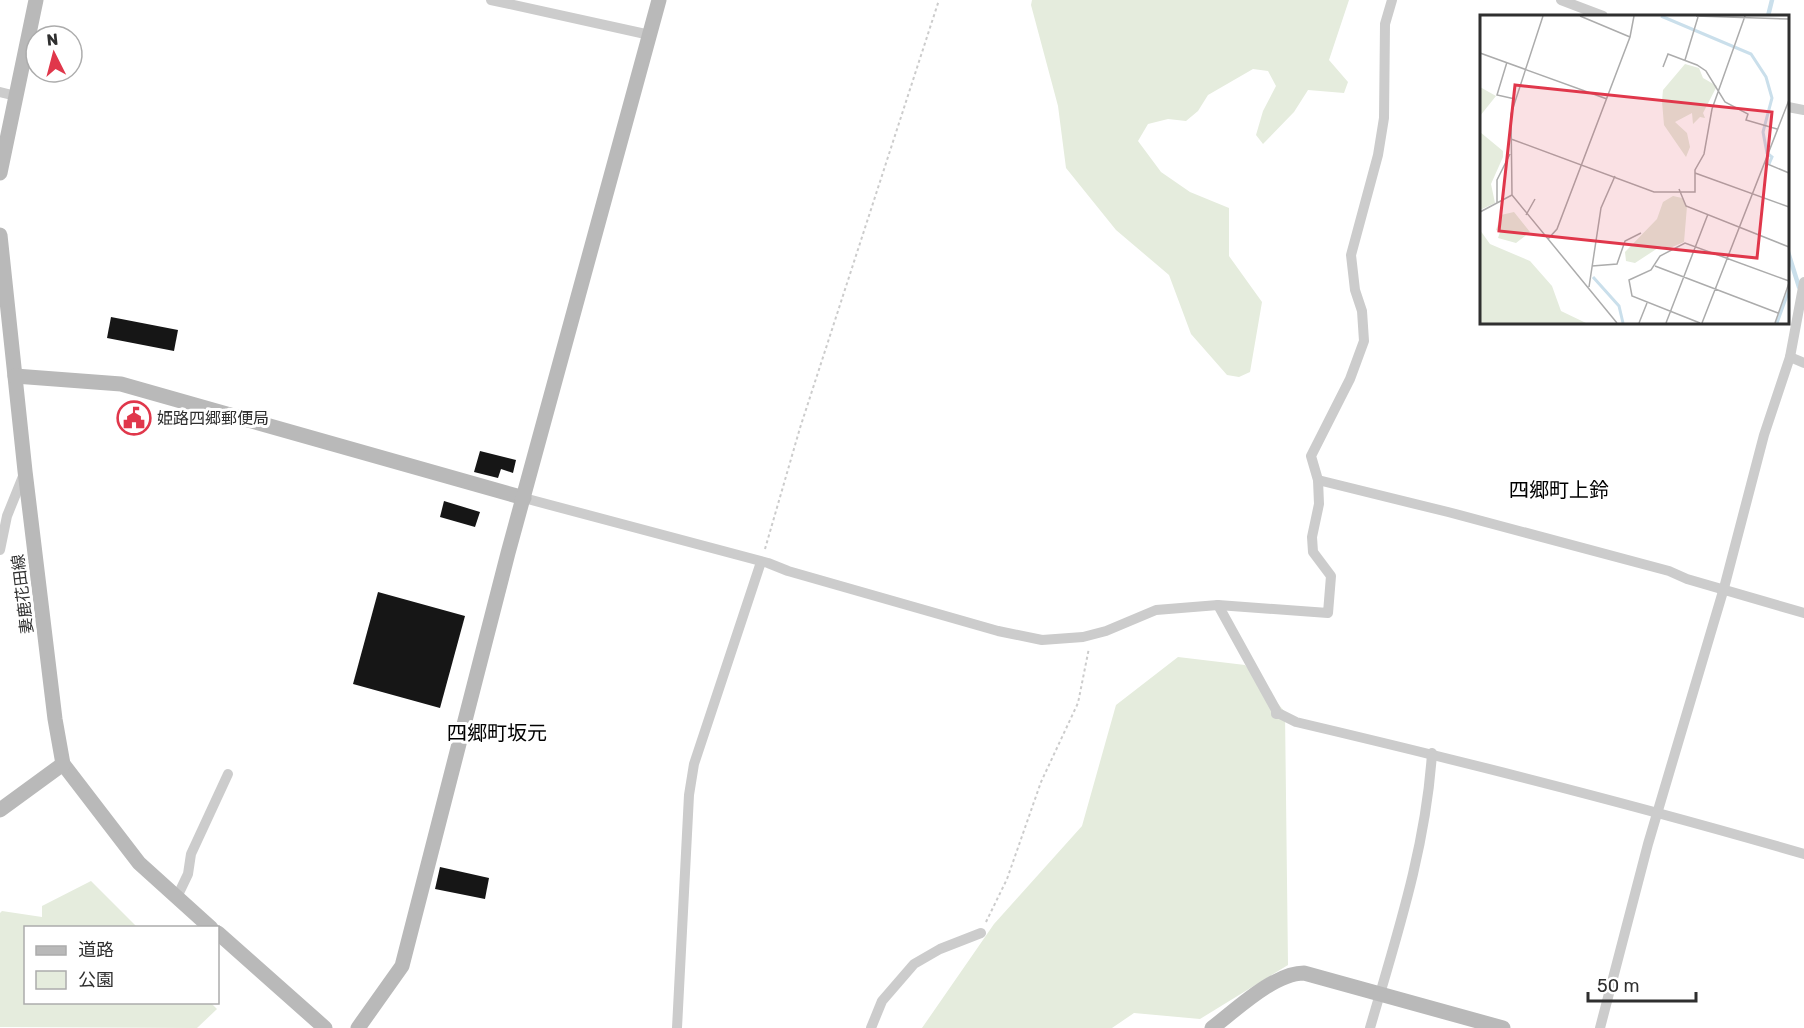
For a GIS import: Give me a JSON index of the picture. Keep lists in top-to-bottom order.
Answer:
{
  "streets": {
    "street": ["妻鹿花田線"]
  },
  "districts": ["四郷町上鈴", "四郷町坂元"],
  "places": {
    "public building": ["姫路四郷郵便局"]
  },
  "legend": ["道路", "公園"],
  "scale_bar": "50 m",
  "north": "top"
}
